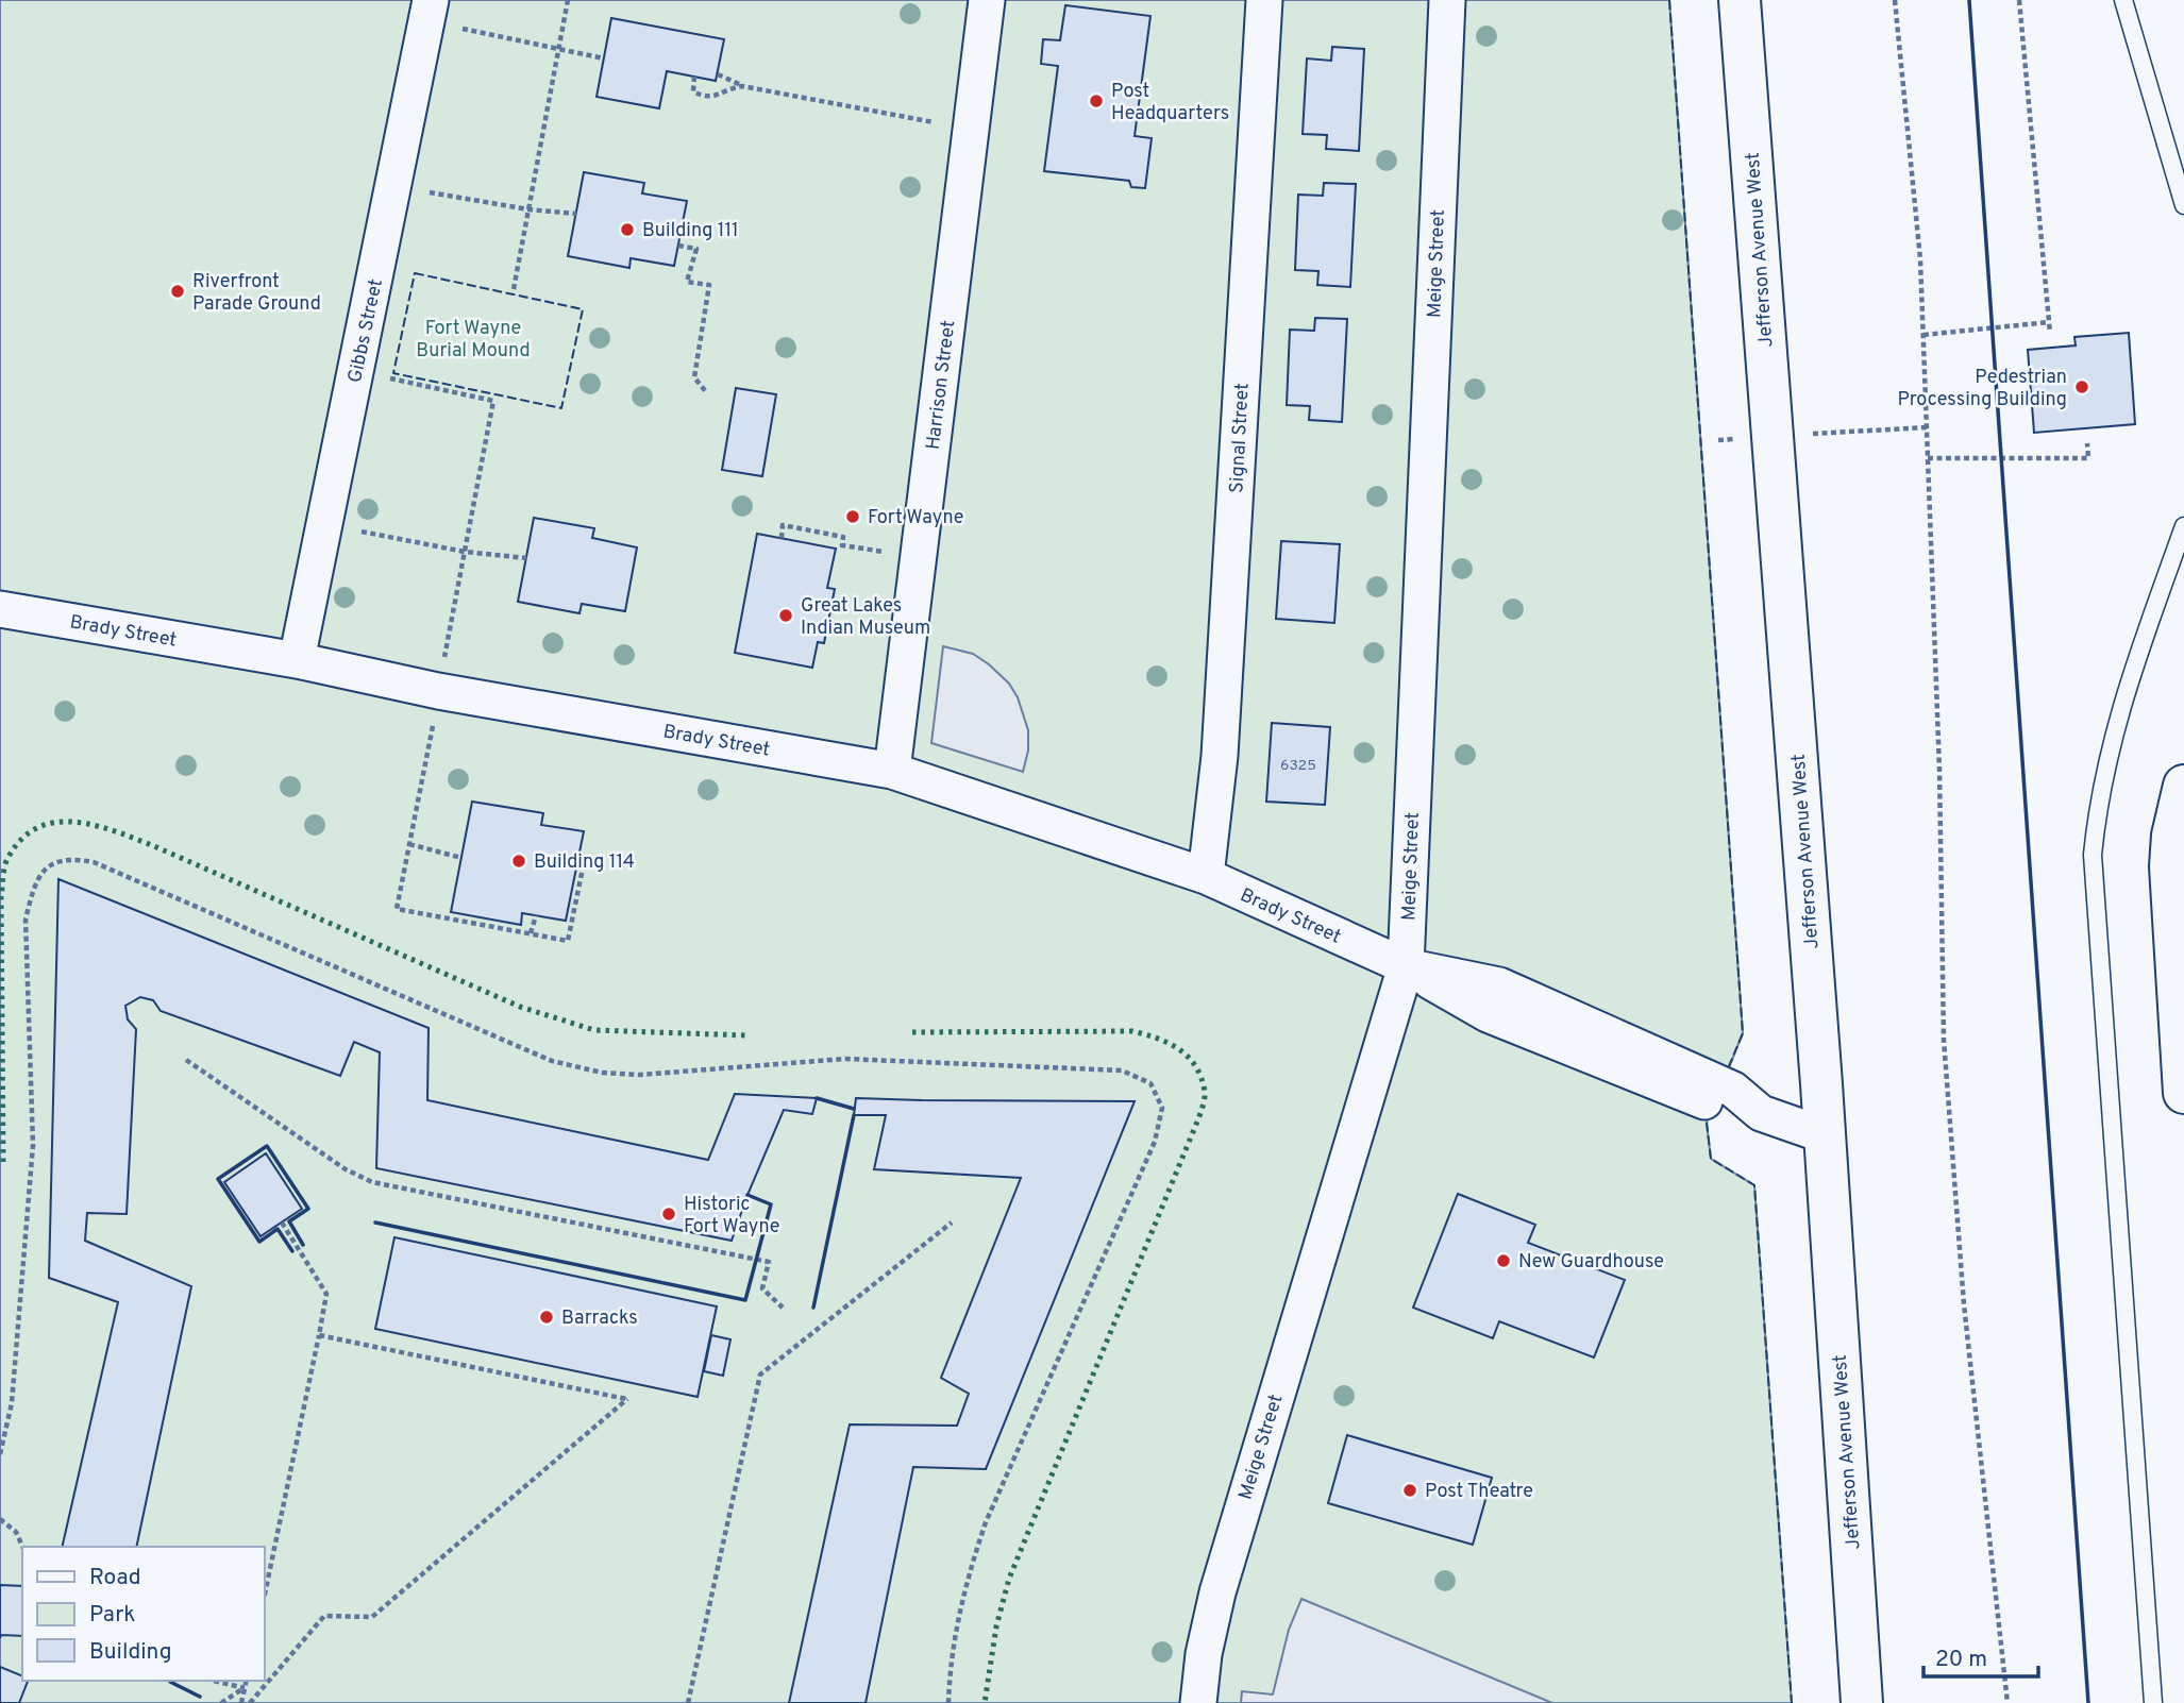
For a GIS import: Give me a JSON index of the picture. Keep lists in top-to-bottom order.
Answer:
{
  "streets": {
    "main road": ["Jefferson Avenue West"],
    "street": [
      "Meige Street",
      "Gibbs Street",
      "Harrison Street",
      "Signal Street",
      "Brady Street"
    ]
  },
  "crossings": [
    ["Jefferson Avenue West", "Brady Street"],
    ["Meige Street", "Brady Street"],
    ["Gibbs Street", "Brady Street"],
    ["Harrison Street", "Brady Street"],
    ["Signal Street", "Brady Street"]
  ],
  "parks": ["Fort Wayne Burial Mound"],
  "places": [
    "Post Headquarters",
    "Building 111",
    "Riverfront Parade Ground",
    "Pedestrian Processing Building",
    "Fort Wayne",
    "Great Lakes Indian Museum",
    "Building 114",
    "Historic Fort Wayne",
    "New Guardhouse",
    "Barracks",
    "Post Theatre"
  ],
  "house_numbers": ["6325"],
  "legend": ["Road", "Park", "Building"],
  "scale_bar": "20 m"
}
